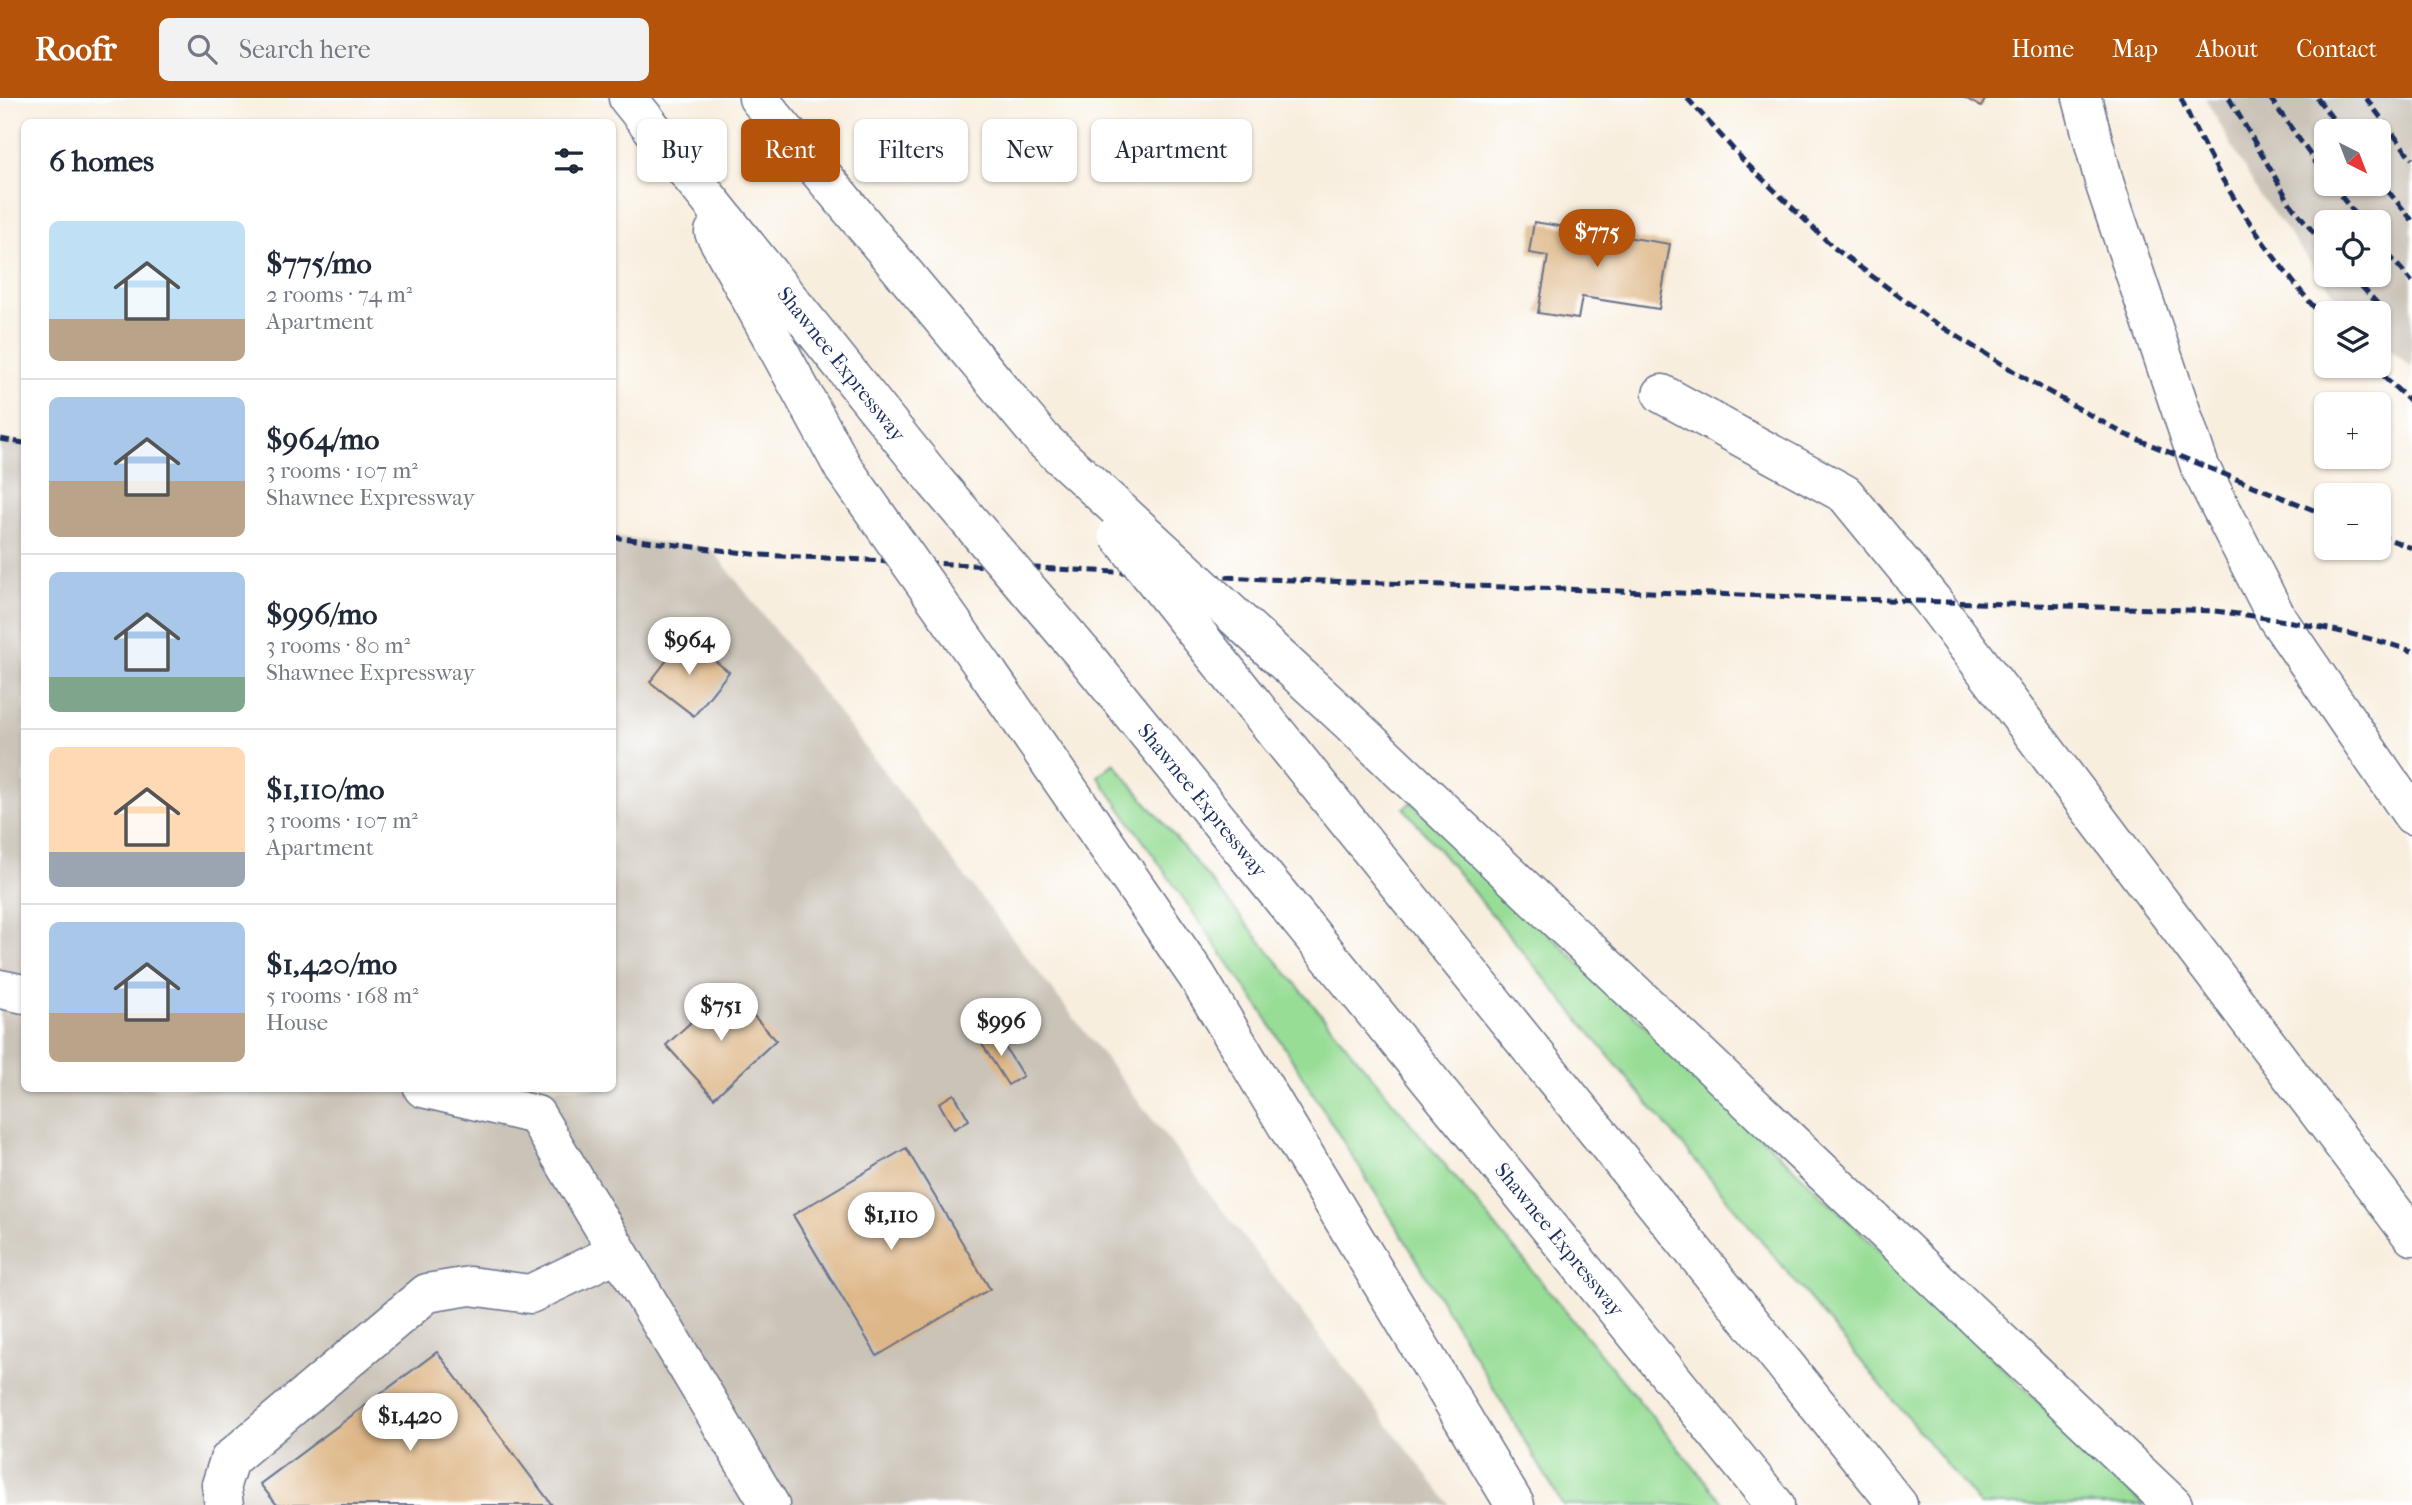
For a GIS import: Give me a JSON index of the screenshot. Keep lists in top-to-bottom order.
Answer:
{
  "streets": {
    "main road": ["Shawnee Expressway"]
  },
  "north": "bottom right",
  "page": {
    "header": "Roofr",
    "search": "Search here",
    "nav": [
      "Home",
      "Map",
      "About",
      "Contact"
    ],
    "map_buttons": ["+", "−"],
    "chip": [
      "Buy",
      "Rent",
      "Filters",
      "New",
      "Apartment"
    ],
    "heading": "6 homes",
    "list": [
      {
        "name": "$775/mo",
        "note": "2 rooms · 74 m² · Apartment"
      },
      {
        "name": "$964/mo",
        "note": "3 rooms · 107 m² · Shawnee Expressway"
      },
      {
        "name": "$996/mo",
        "note": "3 rooms · 80 m² · Shawnee Expressway"
      },
      {
        "name": "$1,110/mo",
        "note": "3 rooms · 107 m² · Apartment"
      },
      {
        "name": "$1,420/mo",
        "note": "5 rooms · 168 m² · House"
      }
    ],
    "price": [
      "$775",
      "$964",
      "$751",
      "$996",
      "$1,110",
      "$1,420"
    ]
  }
}
